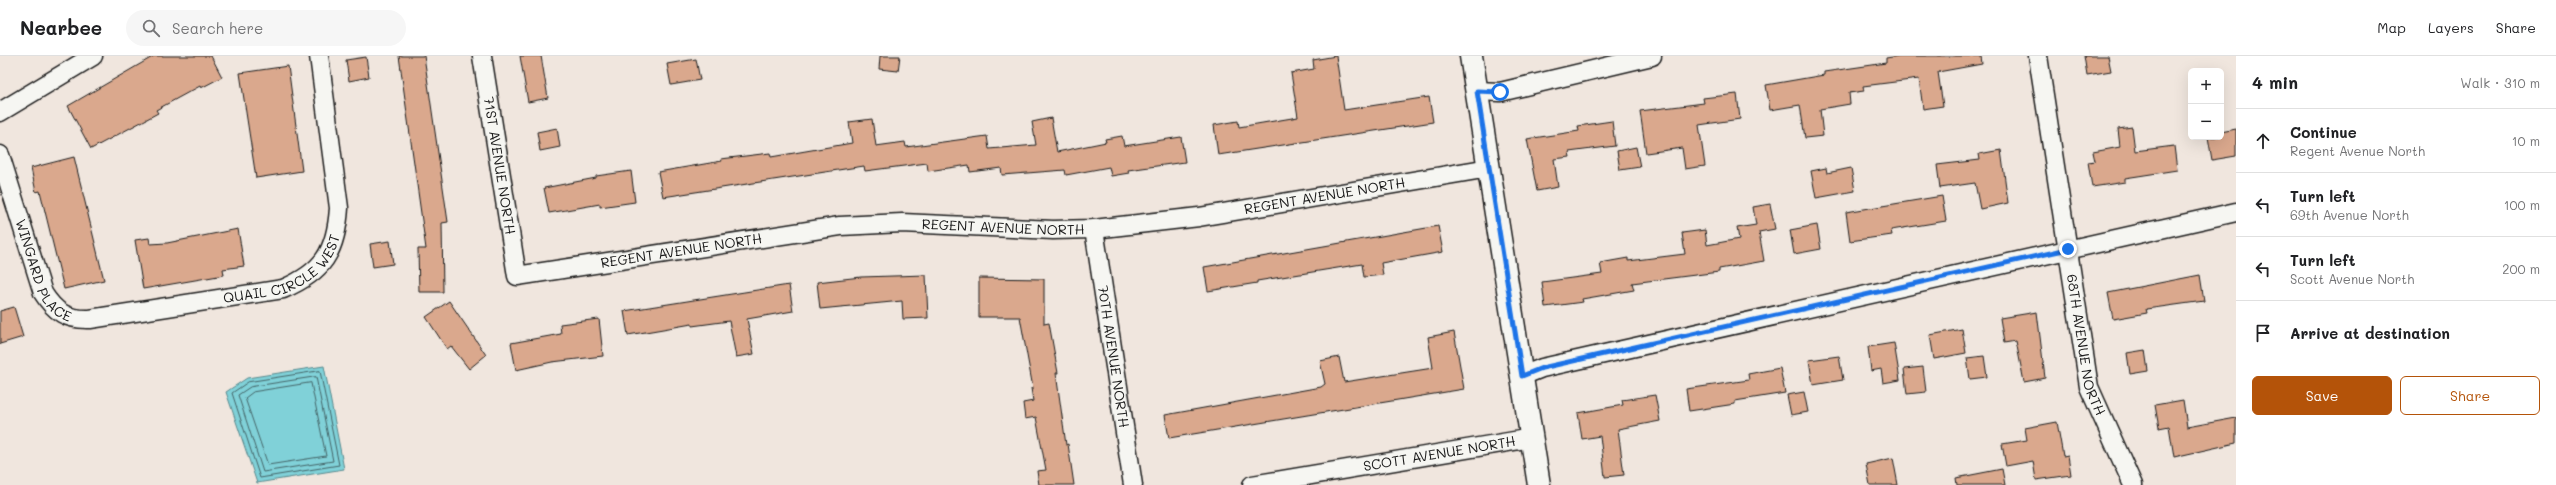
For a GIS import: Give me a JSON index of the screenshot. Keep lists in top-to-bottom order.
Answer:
{
  "streets": {
    "street": [
      "71ST AVENUE NORTH",
      "REGENT AVENUE NORTH",
      "QUAIL CIRCLE WEST",
      "WINGARD PLACE",
      "68TH AVENUE NORTH",
      "70TH AVENUE NORTH",
      "SCOTT AVENUE NORTH"
    ]
  },
  "crossings": [
    ["71ST AVENUE NORTH", "REGENT AVENUE NORTH"],
    ["REGENT AVENUE NORTH", "70TH AVENUE NORTH"],
    ["QUAIL CIRCLE WEST", "WINGARD PLACE"]
  ],
  "page": {
    "header": "Nearbee",
    "search": "Search here",
    "nav": ["Map", "Layers", "Share"],
    "heading": ["4 min", "Walk · 310 m"],
    "map_buttons": ["+", "−"],
    "list": [
      ["Continue", "Regent Avenue North", "10 m"],
      ["Turn left", "69th Avenue North", "100 m"],
      ["Turn left", "Scott Avenue North", "200 m"],
      "Arrive at destination"
    ],
    "buttons": ["Save", "Share"]
  }
}
